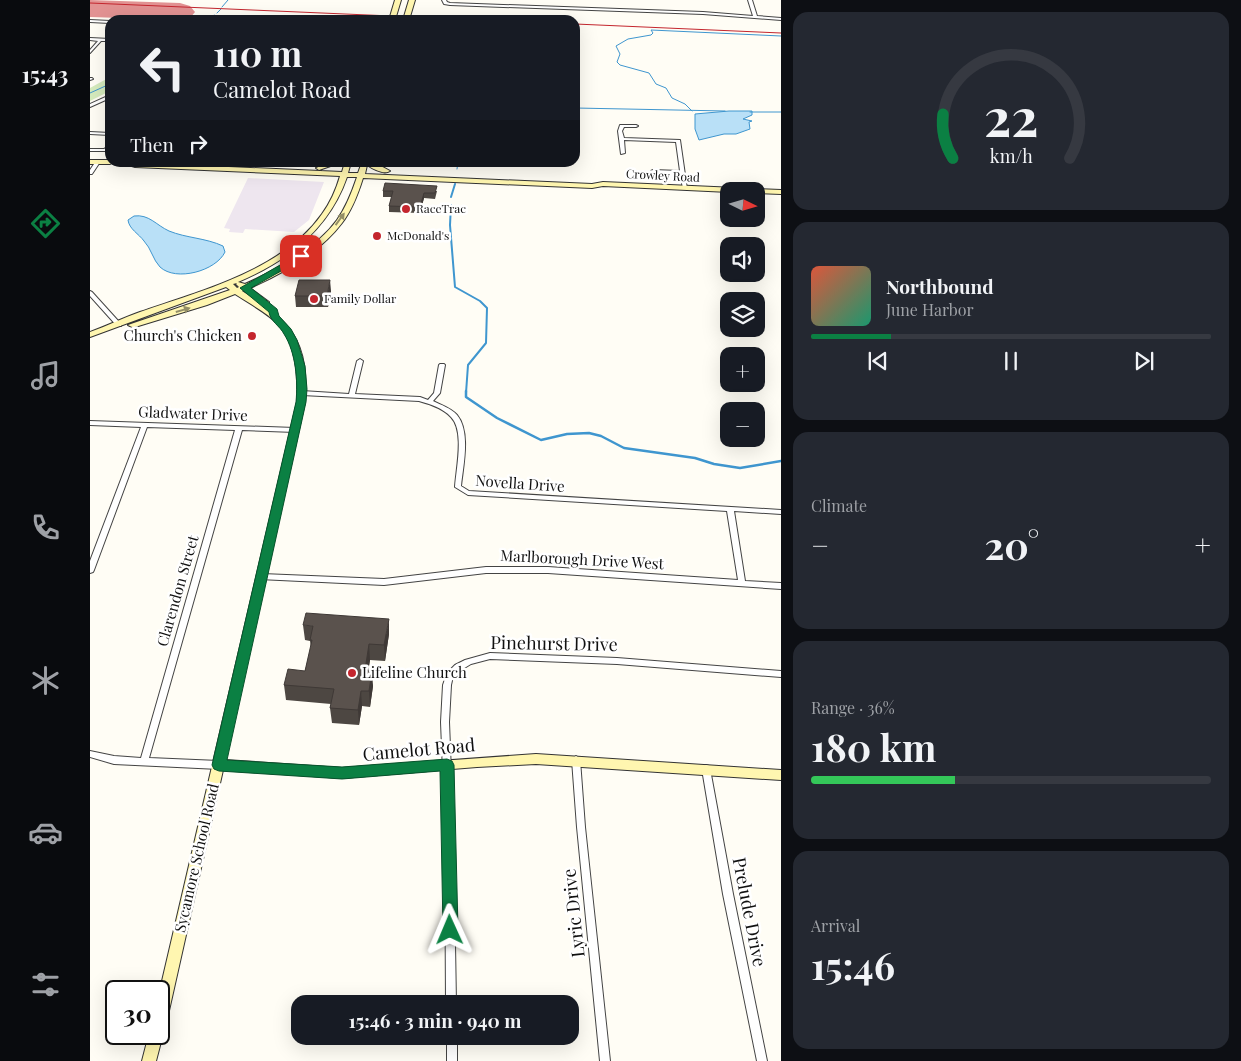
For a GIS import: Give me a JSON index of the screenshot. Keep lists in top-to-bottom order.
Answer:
{
  "streets": {
    "main road": ["Crowley Road", "Camelot Road", "Sycamore School Road"],
    "street": [
      "Gladwater Drive",
      "Novella Drive",
      "Marlborough Drive West",
      "Clarendon Street",
      "Pinehurst Drive",
      "Prelude Drive",
      "Lyric Drive"
    ]
  },
  "crossings": [
    ["Gladwater Drive", "Clarendon Street"],
    ["Gladwater Drive", "Sycamore School Road"],
    ["Novella Drive", "Sycamore School Road"],
    ["Marlborough Drive West", "Sycamore School Road"],
    ["Clarendon Street", "Camelot Road"],
    ["Pinehurst Drive", "Camelot Road"],
    ["Camelot Road", "Sycamore School Road"],
    ["Camelot Road", "Prelude Drive"],
    ["Camelot Road", "Lyric Drive"]
  ],
  "places": [
    "RaceTrac",
    "McDonald's",
    "Family Dollar",
    "Church's Chicken",
    "Lifeline Church"
  ],
  "north": "right",
  "page": {
    "tabs": "15:43",
    "turn": ["110 m", "Camelot Road"],
    "then": "Then",
    "map_buttons": ["+", "−"],
    "song": ["Northbound", "June Harbor"],
    "tile": [
      "Climate",
      ["Range · 36%", "180 km"],
      ["Arrival", "15:46"]
    ],
    "heat": ["−", "20°", "+"],
    "limit": "30",
    "trip": "15:46 · 3 min · 940 m",
    "gauge": ["22", "km/h"]
  }
}
